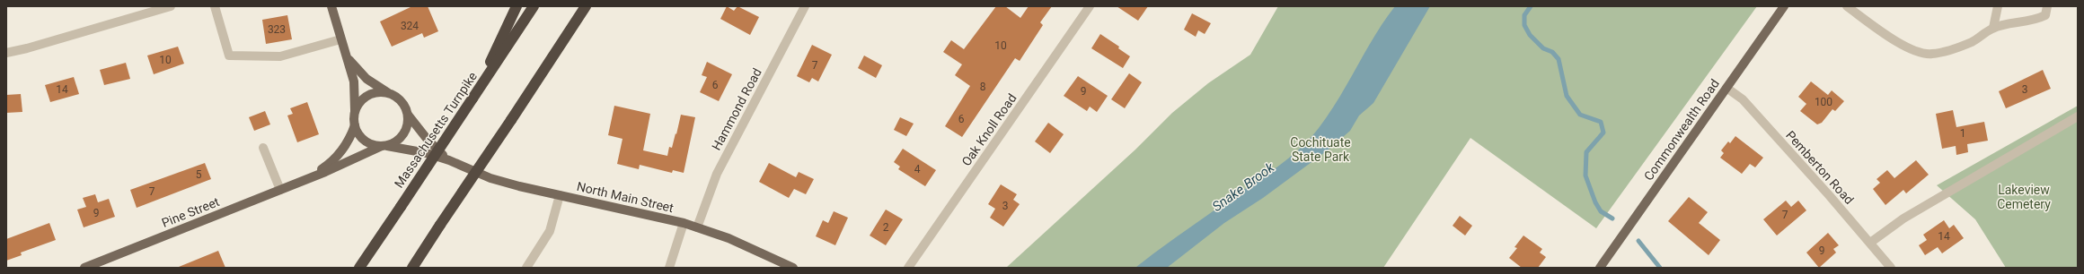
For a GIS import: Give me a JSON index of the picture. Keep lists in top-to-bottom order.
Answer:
{
  "streets": {
    "highway": ["Massachusetts Turnpike"],
    "main road": ["Commonwealth Road", "North Main Street", "Pine Street"],
    "street": ["Hammond Road", "Oak Knoll Road", "Pemberton Road"]
  },
  "crossings": [
    ["Hammond Road", "North Main Street"],
    ["Commonwealth Road", "Pemberton Road"],
    ["North Main Street", "Pine Street"]
  ],
  "water": ["Snake Brook"],
  "parks": ["Cochituate State Park", "Lakeview Cemetery"],
  "house_numbers": [
    "324",
    "323",
    "10",
    "10",
    "7",
    "6",
    "8",
    "14",
    "3",
    "9",
    "100",
    "6",
    "1",
    "4",
    "5",
    "7",
    "3",
    "9",
    "7",
    "2",
    "14",
    "9"
  ]
}
